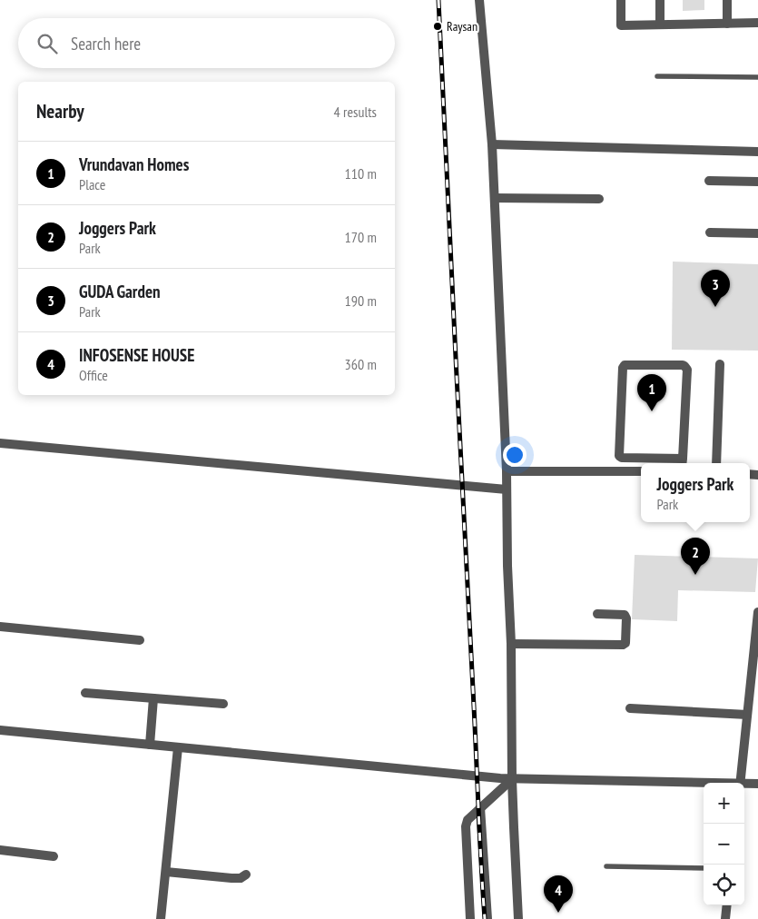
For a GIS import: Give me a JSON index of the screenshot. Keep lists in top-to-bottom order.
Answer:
{
  "places": ["Raysan"],
  "page": {
    "search": "Search here",
    "heading": ["Nearby", "4 results"],
    "list": [
      {
        "mark": "1",
        "name": "Vrundavan Homes",
        "note": "Place",
        "value": "110 m"
      },
      {
        "mark": "2",
        "name": "Joggers Park",
        "note": "Park",
        "value": "170 m"
      },
      {
        "mark": "3",
        "name": "GUDA Garden",
        "note": "Park",
        "value": "190 m"
      },
      {
        "mark": "4",
        "name": "INFOSENSE HOUSE",
        "note": "Office",
        "value": "360 m"
      }
    ],
    "pins": [
      "3",
      "1",
      "2",
      "4"
    ],
    "popup": ["Joggers Park", "Park"],
    "map_buttons": ["+", "−"]
  }
}
